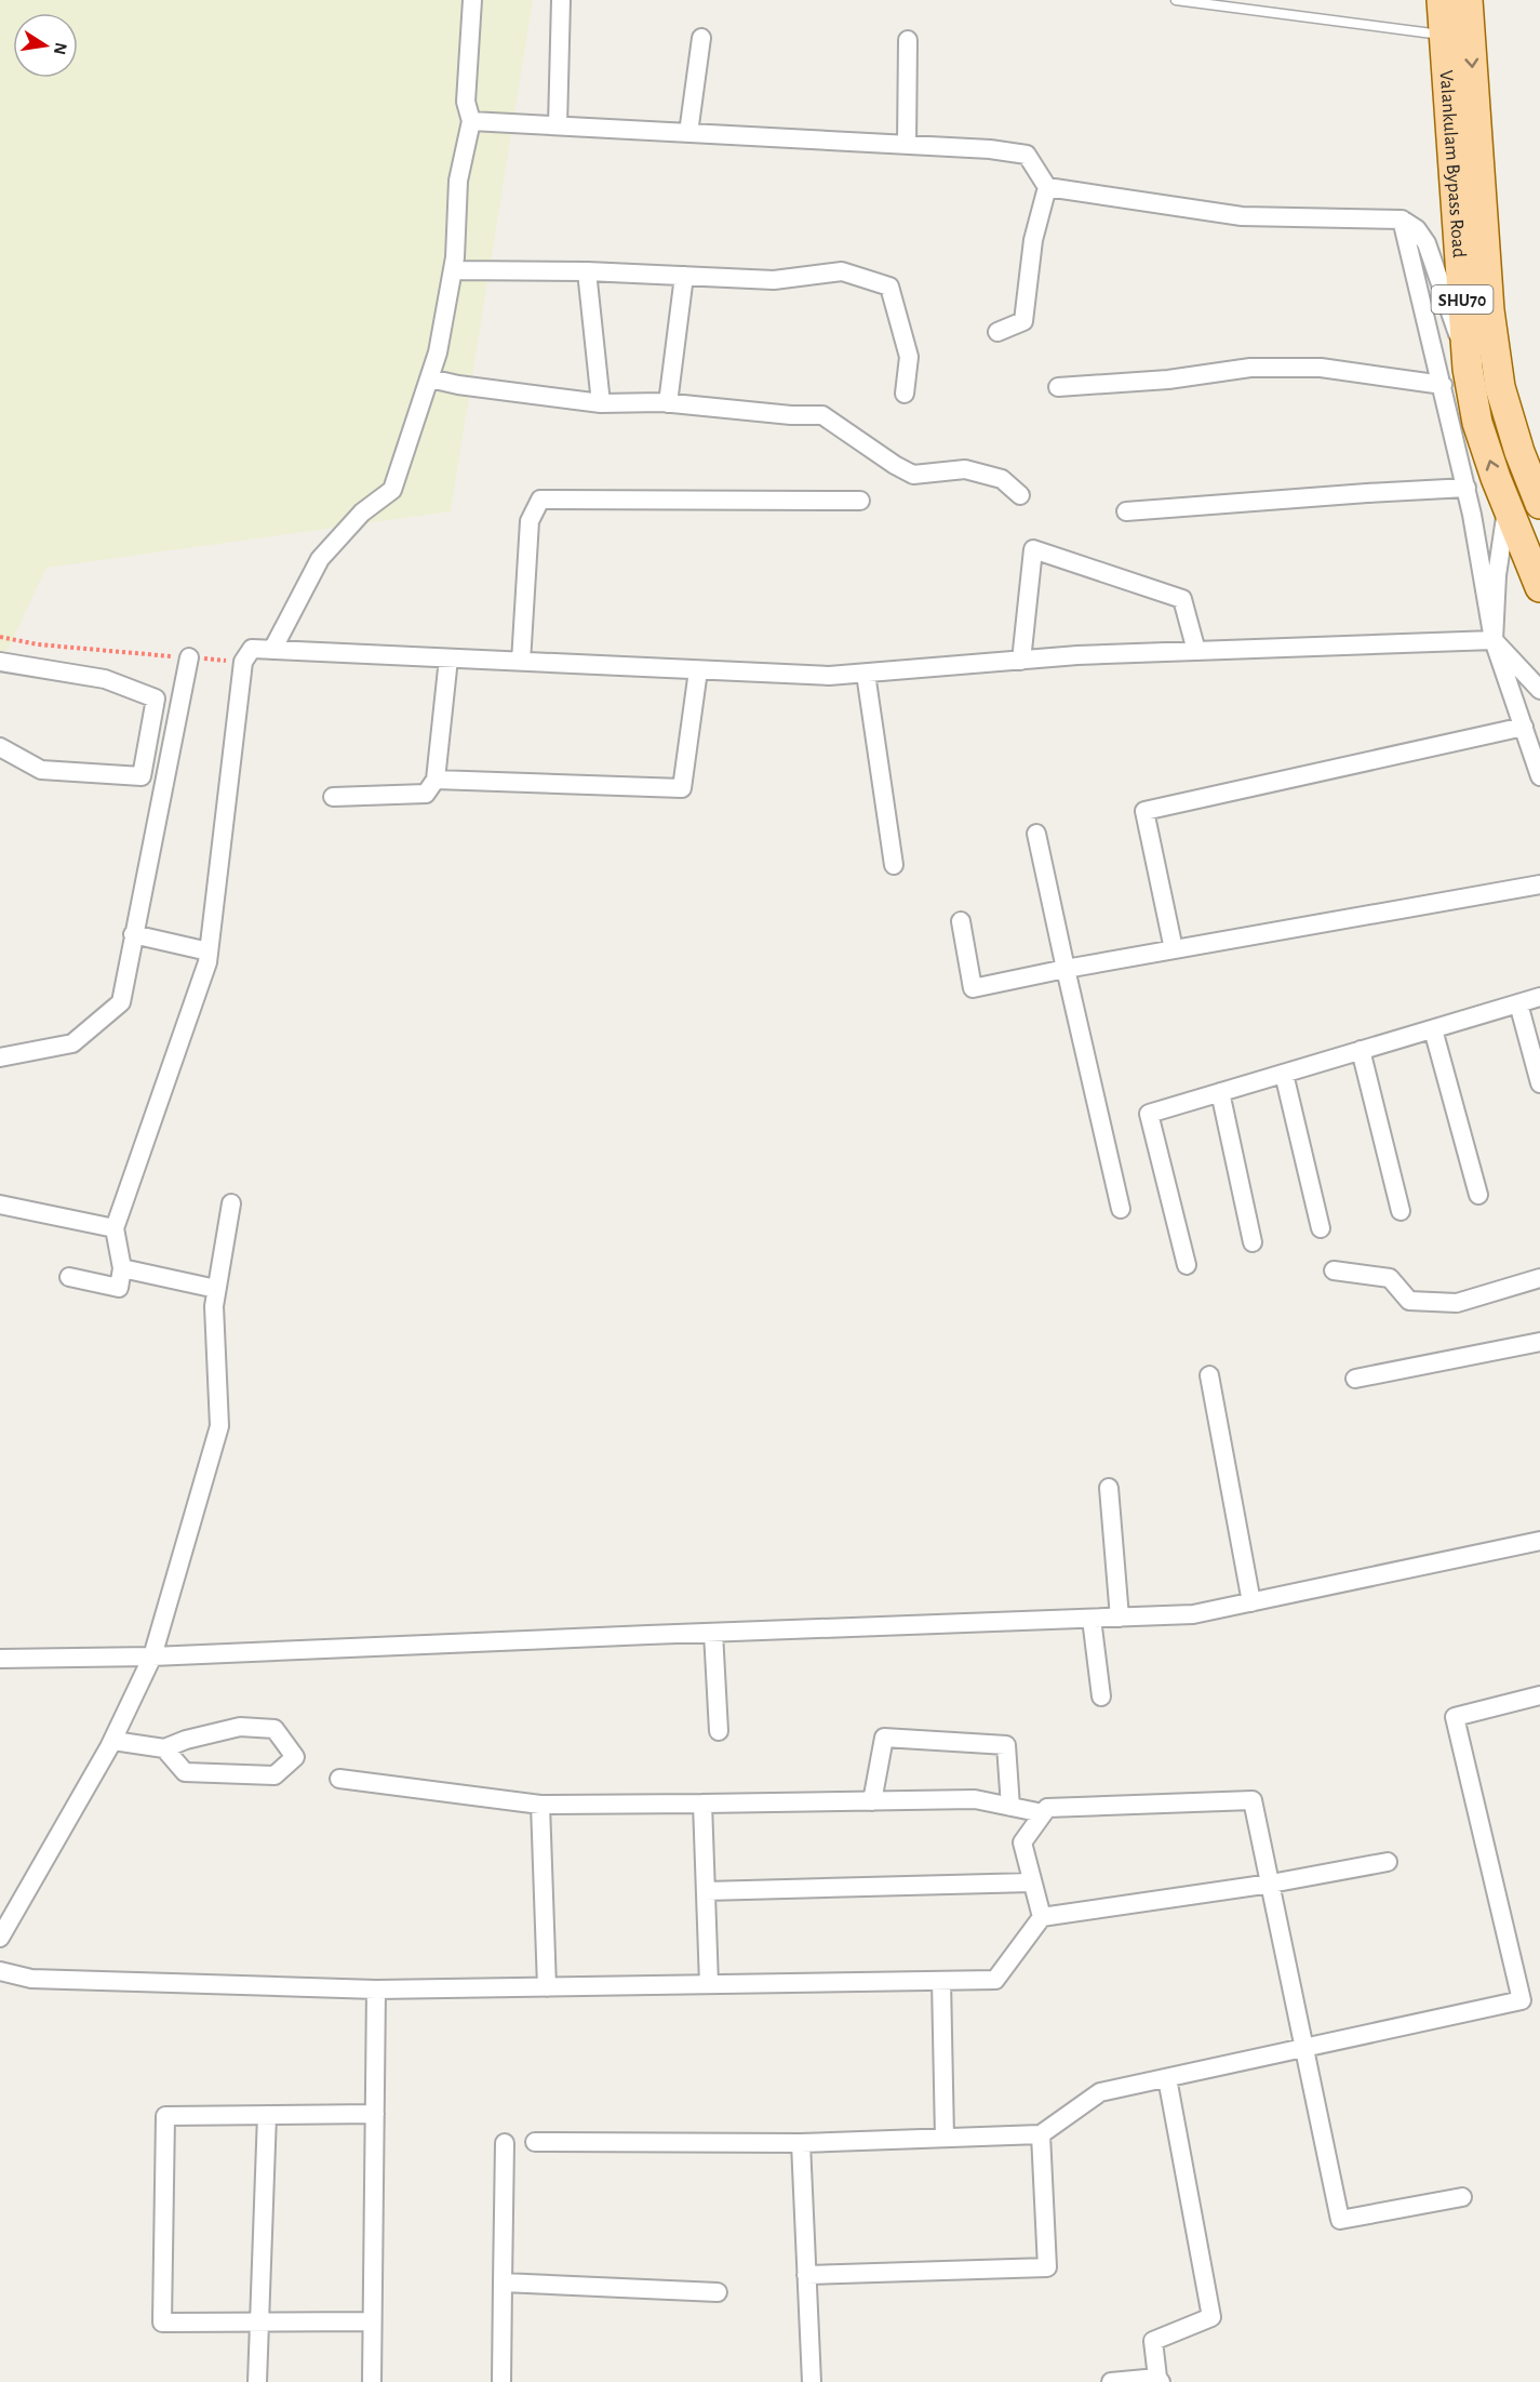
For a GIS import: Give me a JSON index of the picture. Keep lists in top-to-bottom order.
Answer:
{
  "streets": {
    "main road": ["Valankulam Bypass Road", "SHU70"]
  },
  "north": "right"
}
